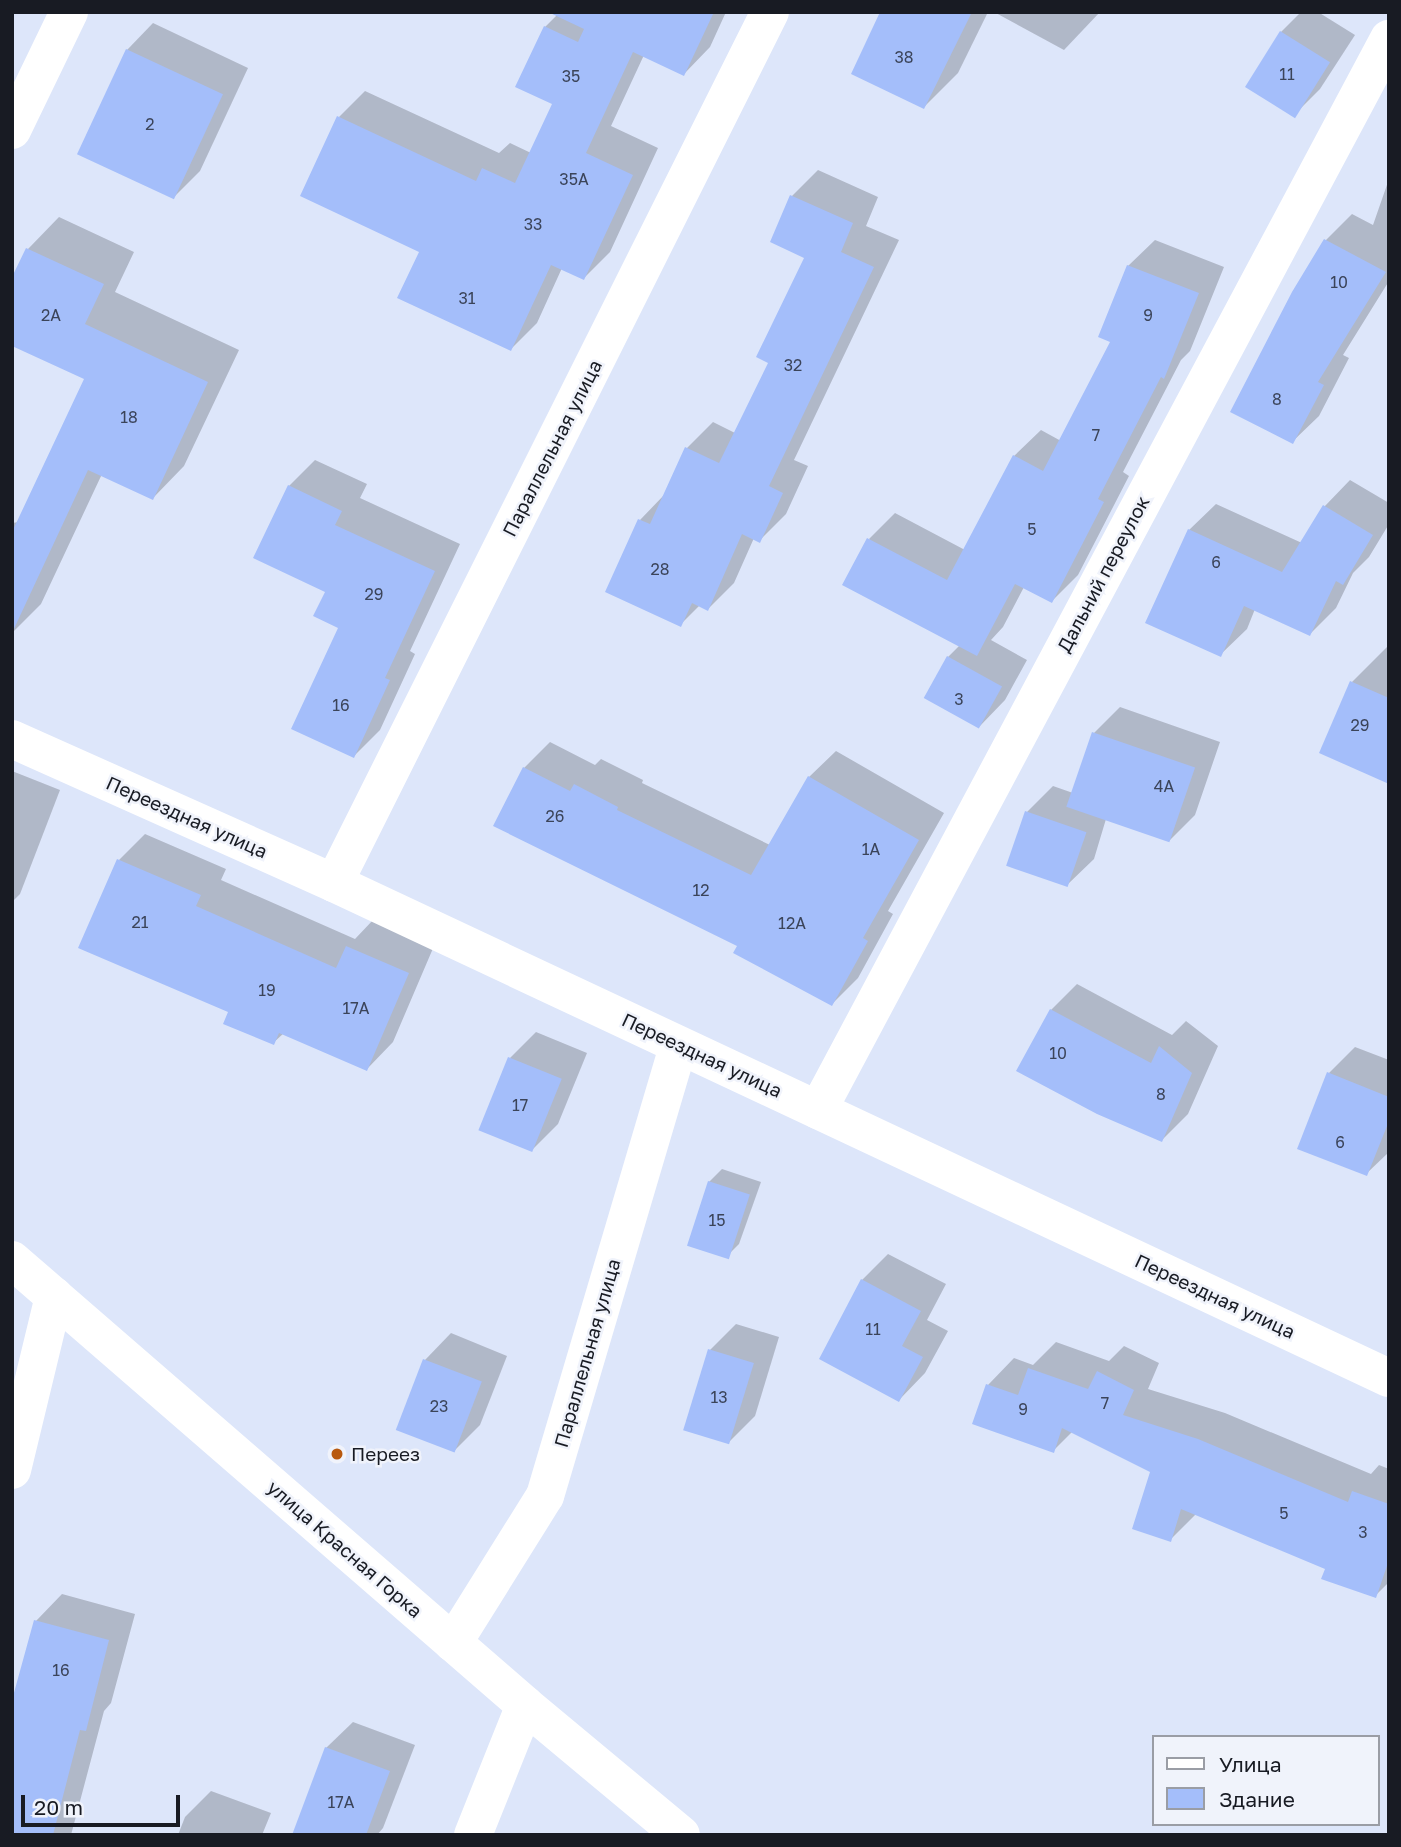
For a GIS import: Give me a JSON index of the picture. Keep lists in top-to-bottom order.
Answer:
{
  "streets": {
    "street": [
      "Параллельная улица",
      "Дальний переулок",
      "Переездная улица",
      "улица Красная Горка"
    ]
  },
  "crossings": [
    ["Параллельная улица", "Переездная улица"],
    ["Параллельная улица", "улица Красная Горка"],
    ["Дальний переулок", "Переездная улица"]
  ],
  "places": ["Переез"],
  "house_numbers": [
    "38",
    "11",
    "35",
    "2",
    "35А",
    "33",
    "10",
    "31",
    "2А",
    "9",
    "32",
    "8",
    "18",
    "7",
    "5",
    "6",
    "28",
    "29",
    "3",
    "16",
    "29",
    "4А",
    "26",
    "1А",
    "12",
    "21",
    "12А",
    "19",
    "17А",
    "10",
    "8",
    "17",
    "6",
    "15",
    "11",
    "13",
    "7",
    "23",
    "9",
    "5",
    "3",
    "16",
    "17А"
  ],
  "legend": ["Улица", "Здание"],
  "scale_bar": "20 m"
}
